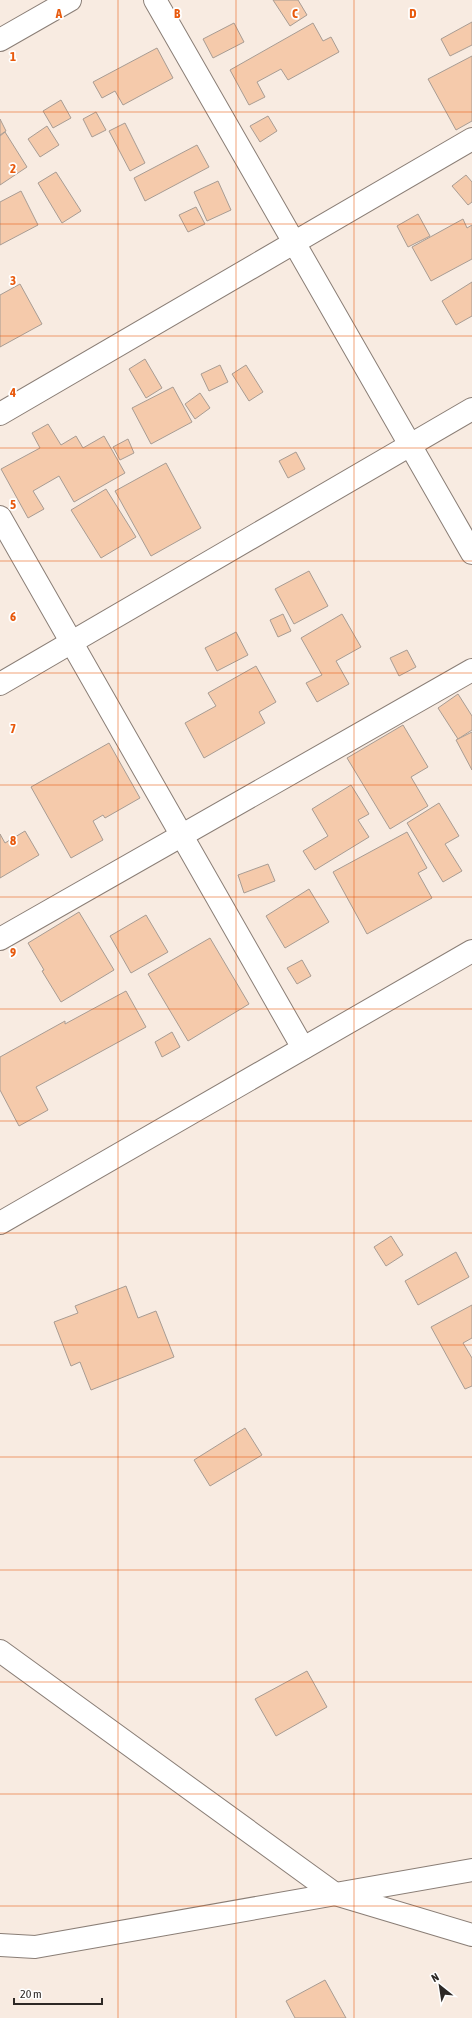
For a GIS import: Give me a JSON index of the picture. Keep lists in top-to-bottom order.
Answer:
{
  "scale_bar": "20 m",
  "north": "top left",
  "grid": {
    "columns": [
      "A",
      "B",
      "C",
      "D"
    ],
    "rows": [
      "1",
      "2",
      "3",
      "4",
      "5",
      "6",
      "7",
      "8",
      "9"
    ]
  }
}
